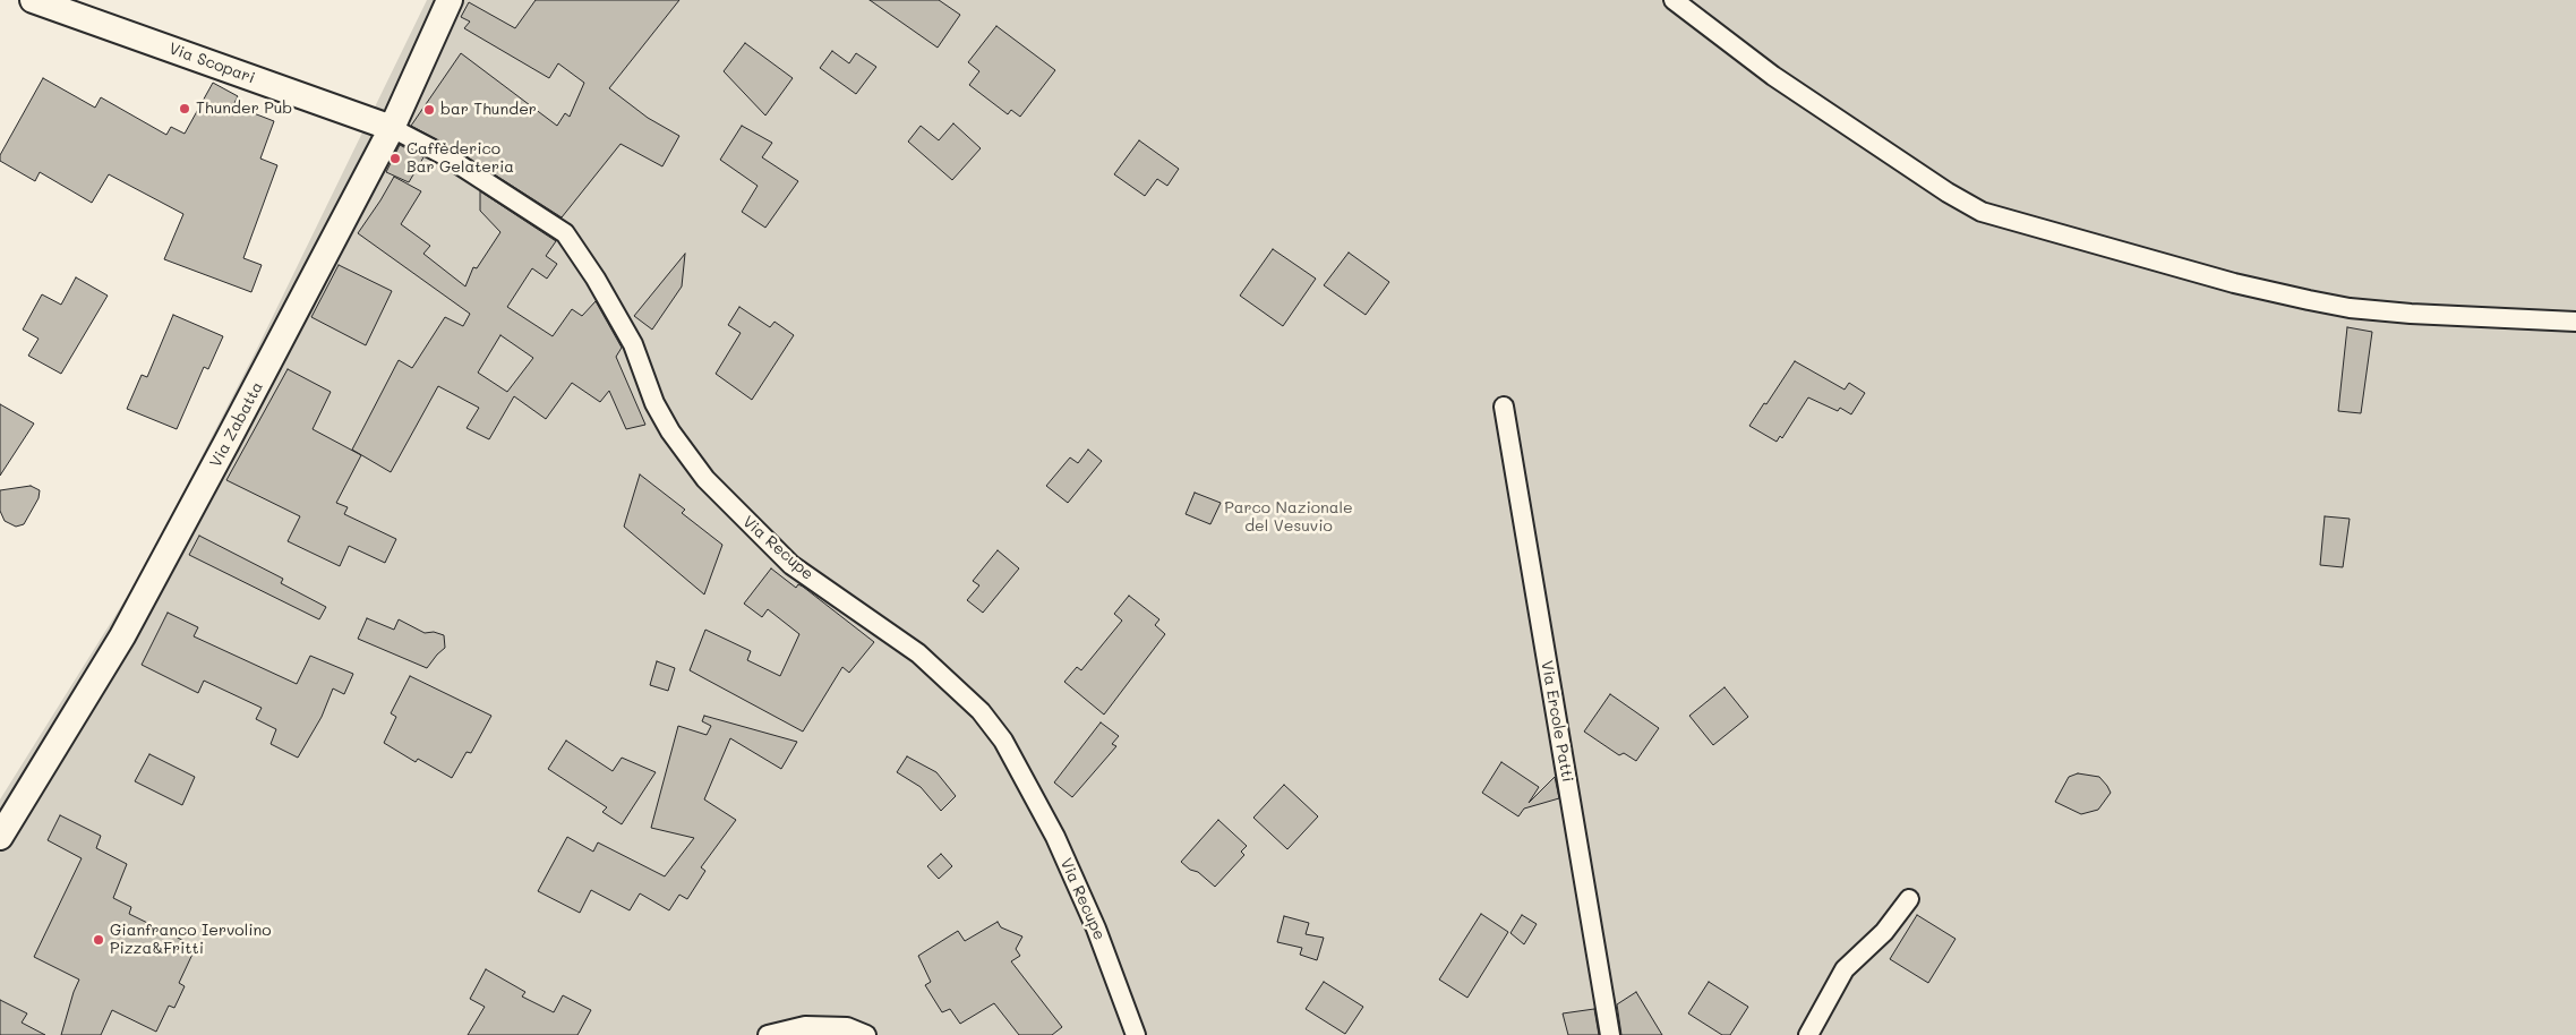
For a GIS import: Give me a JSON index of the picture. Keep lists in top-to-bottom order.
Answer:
{
  "streets": {
    "street": [
      "Via Scopari",
      "Via Zabatta",
      "Via Recupe",
      "Via Ercole Patti"
    ]
  },
  "crossings": [
    ["Via Scopari", "Via Zabatta"],
    ["Via Scopari", "Via Recupe"],
    ["Via Zabatta", "Via Recupe"]
  ],
  "parks": ["Parco Nazionale del Vesuvio"],
  "places": [
    "Thunder Pub",
    "bar Thunder",
    "Caffèderico Bar Gelateria",
    "Gianfranco Iervolino Pizza&Fritti"
  ]
}
